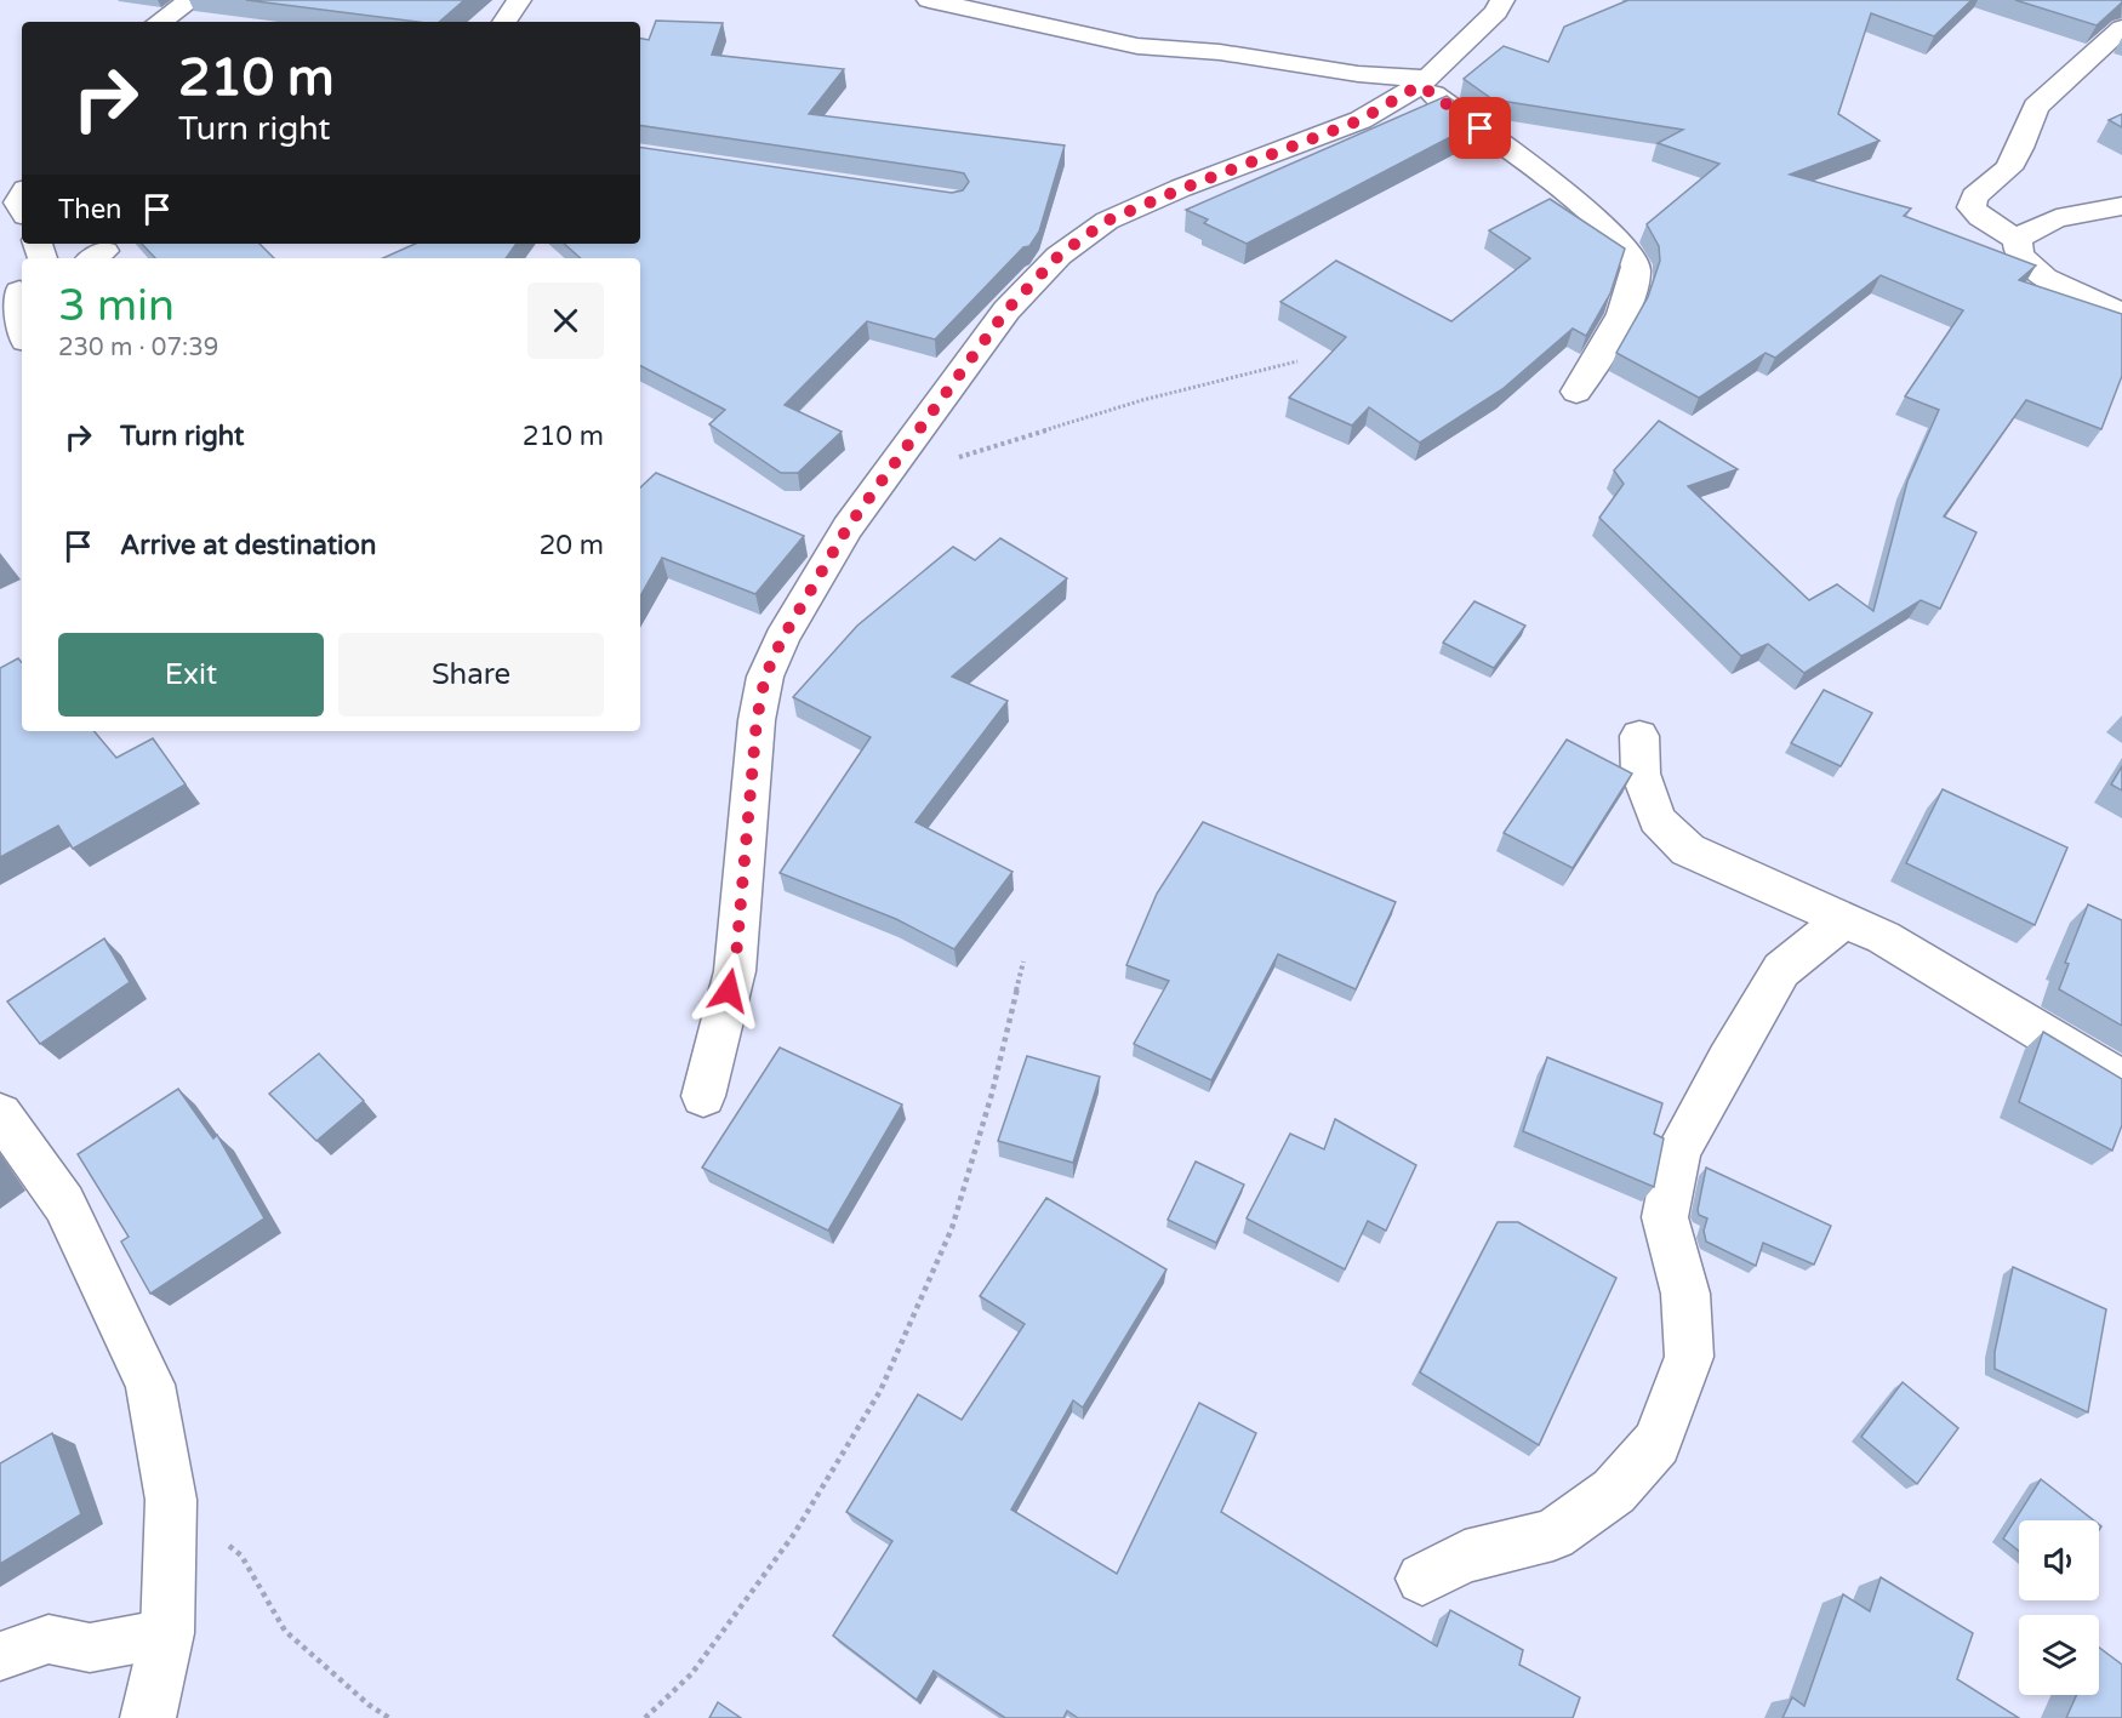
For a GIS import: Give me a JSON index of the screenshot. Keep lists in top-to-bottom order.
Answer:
{
  "page": {
    "turn": ["210 m", "Turn right"],
    "then": "Then",
    "heading": ["3 min", "230 m · 07:39"],
    "list": [
      {
        "name": "Turn right",
        "value": "210 m"
      },
      {
        "name": "Arrive at destination",
        "value": "20 m"
      }
    ],
    "buttons": ["Exit", "Share"]
  }
}
